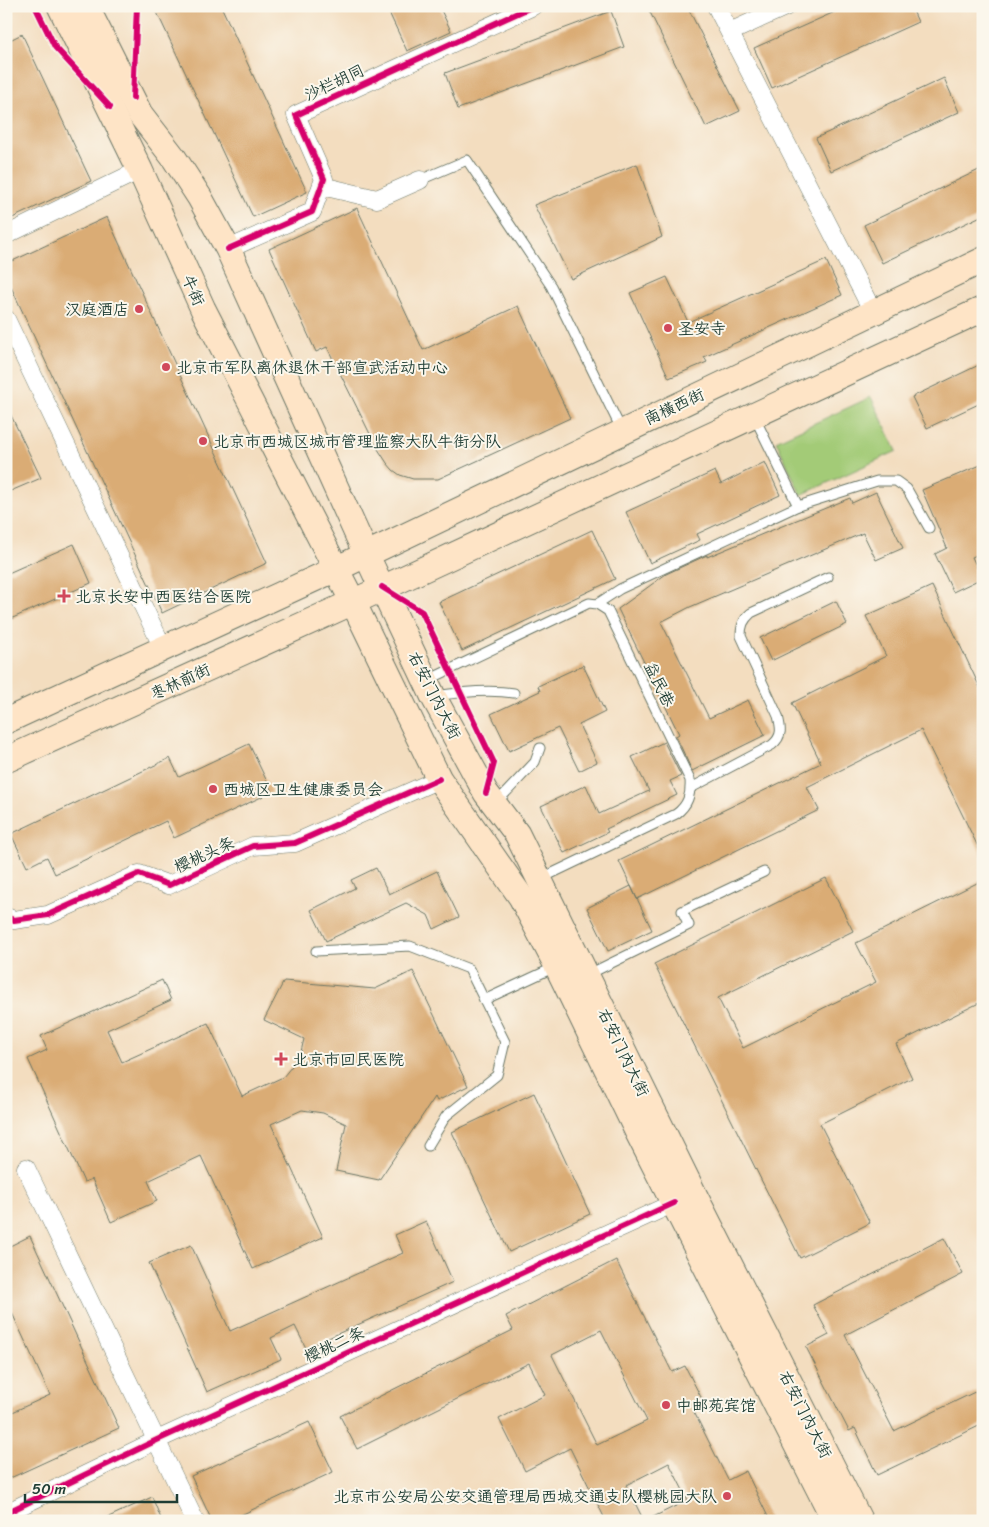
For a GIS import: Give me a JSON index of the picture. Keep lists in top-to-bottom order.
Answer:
{
  "streets": {
    "main road": [
      "牛街",
      "南横西街",
      "枣林前街",
      "右安门内大街"
    ],
    "street": ["沙栏胡同", "樱桃头条", "樱桃二条"],
    "lane": ["益民巷"]
  },
  "crossings": [
    ["牛街", "南横西街"],
    ["牛街", "枣林前街"],
    ["牛街", "右安门内大街"],
    ["南横西街", "右安门内大街"],
    ["枣林前街", "右安门内大街"],
    ["右安门内大街", "樱桃头条"],
    ["右安门内大街", "樱桃二条"]
  ],
  "places": {
    "other": [
      "汉庭酒店",
      "圣安寺",
      "北京市军队离休退休干部宣武活动中心",
      "北京市西城区城市管理监察大队牛街分队",
      "西城区卫生健康委员会",
      "中邮苑宾馆",
      "北京市公安局公安交通管理局西城交通支队樱桃园大队"
    ],
    "health": ["北京长安中西医结合医院", "北京市回民医院"]
  },
  "scale_bar": "50 m"
}
